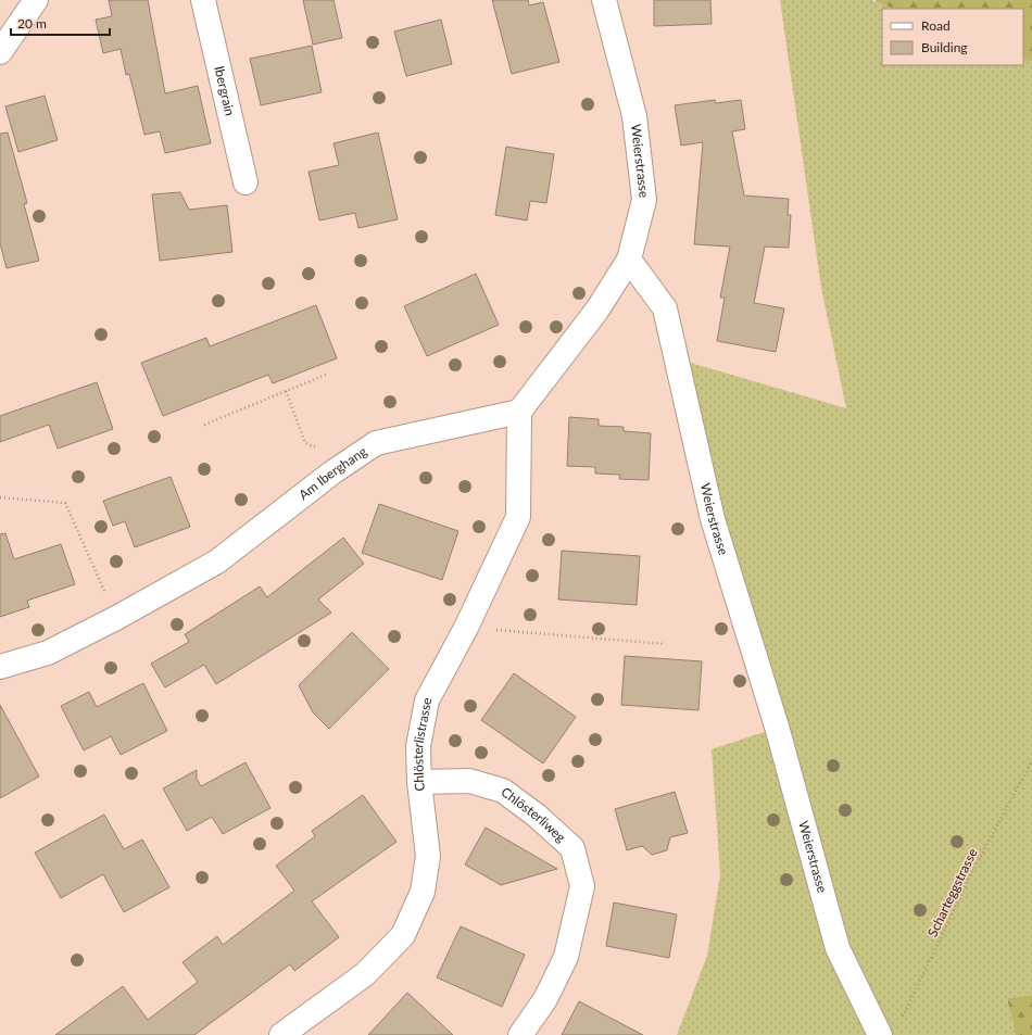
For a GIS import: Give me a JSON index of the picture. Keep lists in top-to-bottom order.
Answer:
{
  "streets": {
    "street": [
      "Ibergrain",
      "Weierstrasse",
      "Am Iberghang",
      "Chlösterlistrasse",
      "Chlösterliweg"
    ],
    "path": ["Scharteggstrasse"]
  },
  "crossings": [
    ["Am Iberghang", "Chlösterlistrasse"],
    ["Chlösterlistrasse", "Chlösterliweg"]
  ],
  "legend": ["Road", "Building"],
  "scale_bar": "20 m"
}
